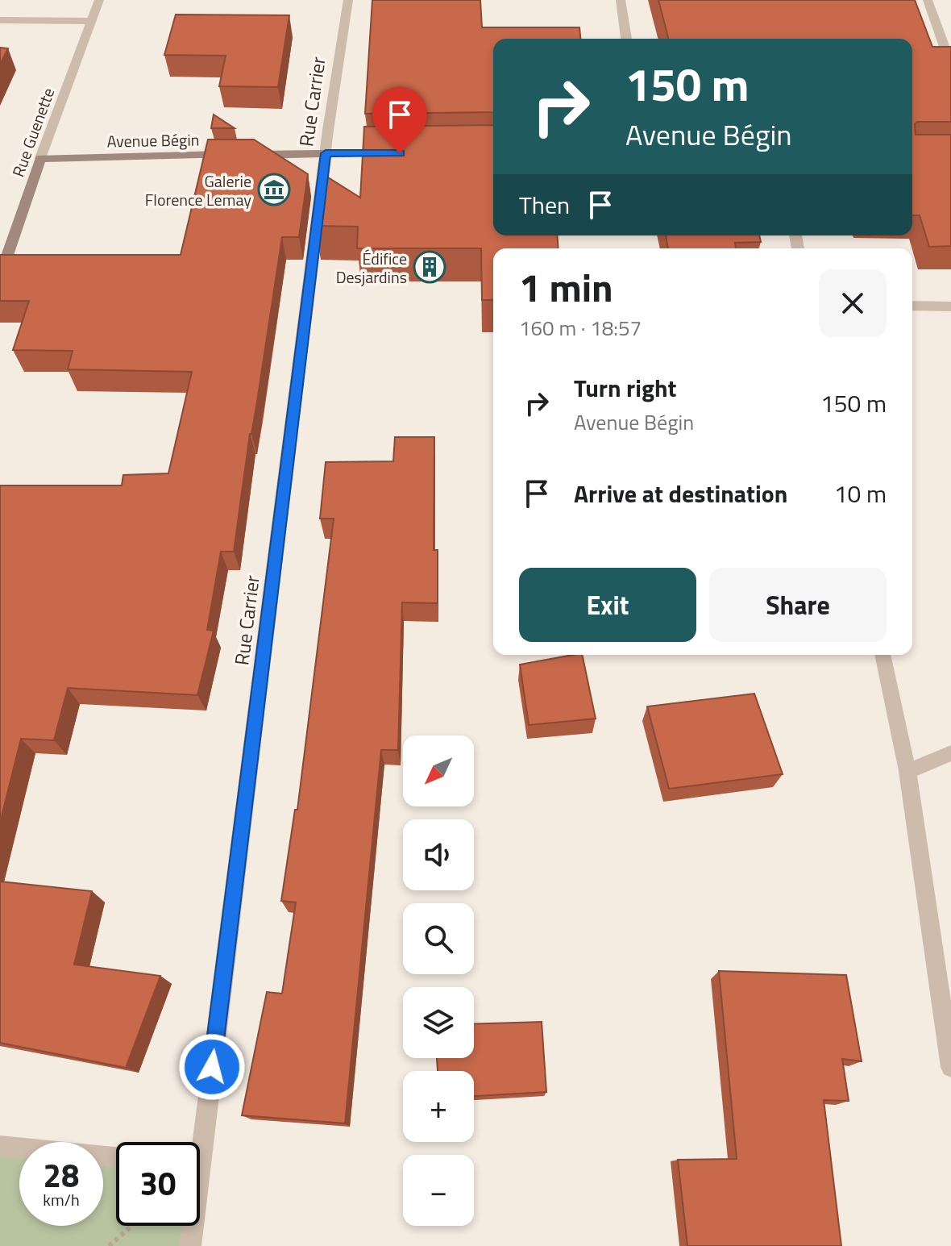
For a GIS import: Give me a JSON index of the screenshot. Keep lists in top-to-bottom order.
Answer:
{
  "streets": {
    "street": ["Rue Carrier", "Rue Guenette", "Avenue Bégin"]
  },
  "crossings": [
    ["Rue Carrier", "Avenue Bégin"],
    ["Rue Guenette", "Avenue Bégin"]
  ],
  "places": {
    "museum": ["Galerie Florence Lemay"],
    "building": ["Édifice Desjardins"]
  },
  "north": "bottom left",
  "page": {
    "turn": ["150 m", "Avenue Bégin"],
    "then": "Then",
    "heading": ["1 min", "160 m · 18:57"],
    "list": [
      {
        "name": "Turn right",
        "note": "Avenue Bégin",
        "value": "150 m"
      },
      {
        "name": "Arrive at destination",
        "value": "10 m"
      }
    ],
    "buttons": ["Exit", "Share"],
    "map_buttons": ["+", "−"],
    "speed": "28 km/h",
    "limit": "30"
  }
}
